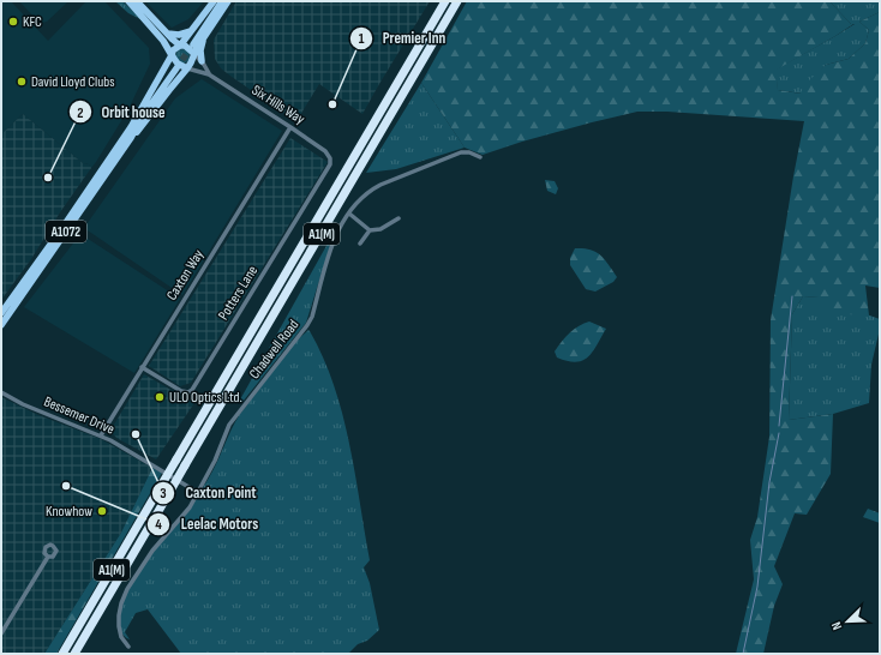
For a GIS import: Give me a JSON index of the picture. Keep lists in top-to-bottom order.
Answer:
{
  "streets": {
    "highway": ["A1(M)"],
    "main road": ["A1072"],
    "street": [
      "Six Hills Way",
      "Caxton Way",
      "Potters Lane",
      "Chadwell Road",
      "Bessemer Drive"
    ]
  },
  "crossings": [
    ["Six Hills Way", "A1072"],
    ["Six Hills Way", "Caxton Way"],
    ["Six Hills Way", "Potters Lane"],
    ["Caxton Way", "Potters Lane"],
    ["Caxton Way", "Bessemer Drive"],
    ["Chadwell Road", "Bessemer Drive"]
  ],
  "places": [
    "KFC",
    "David Lloyd Clubs",
    "Premier Inn",
    "Orbit house",
    "ULO Optics Ltd.",
    "Caxton Point",
    "Leelac Motors",
    "Knowhow"
  ],
  "north": "bottom left"
}
